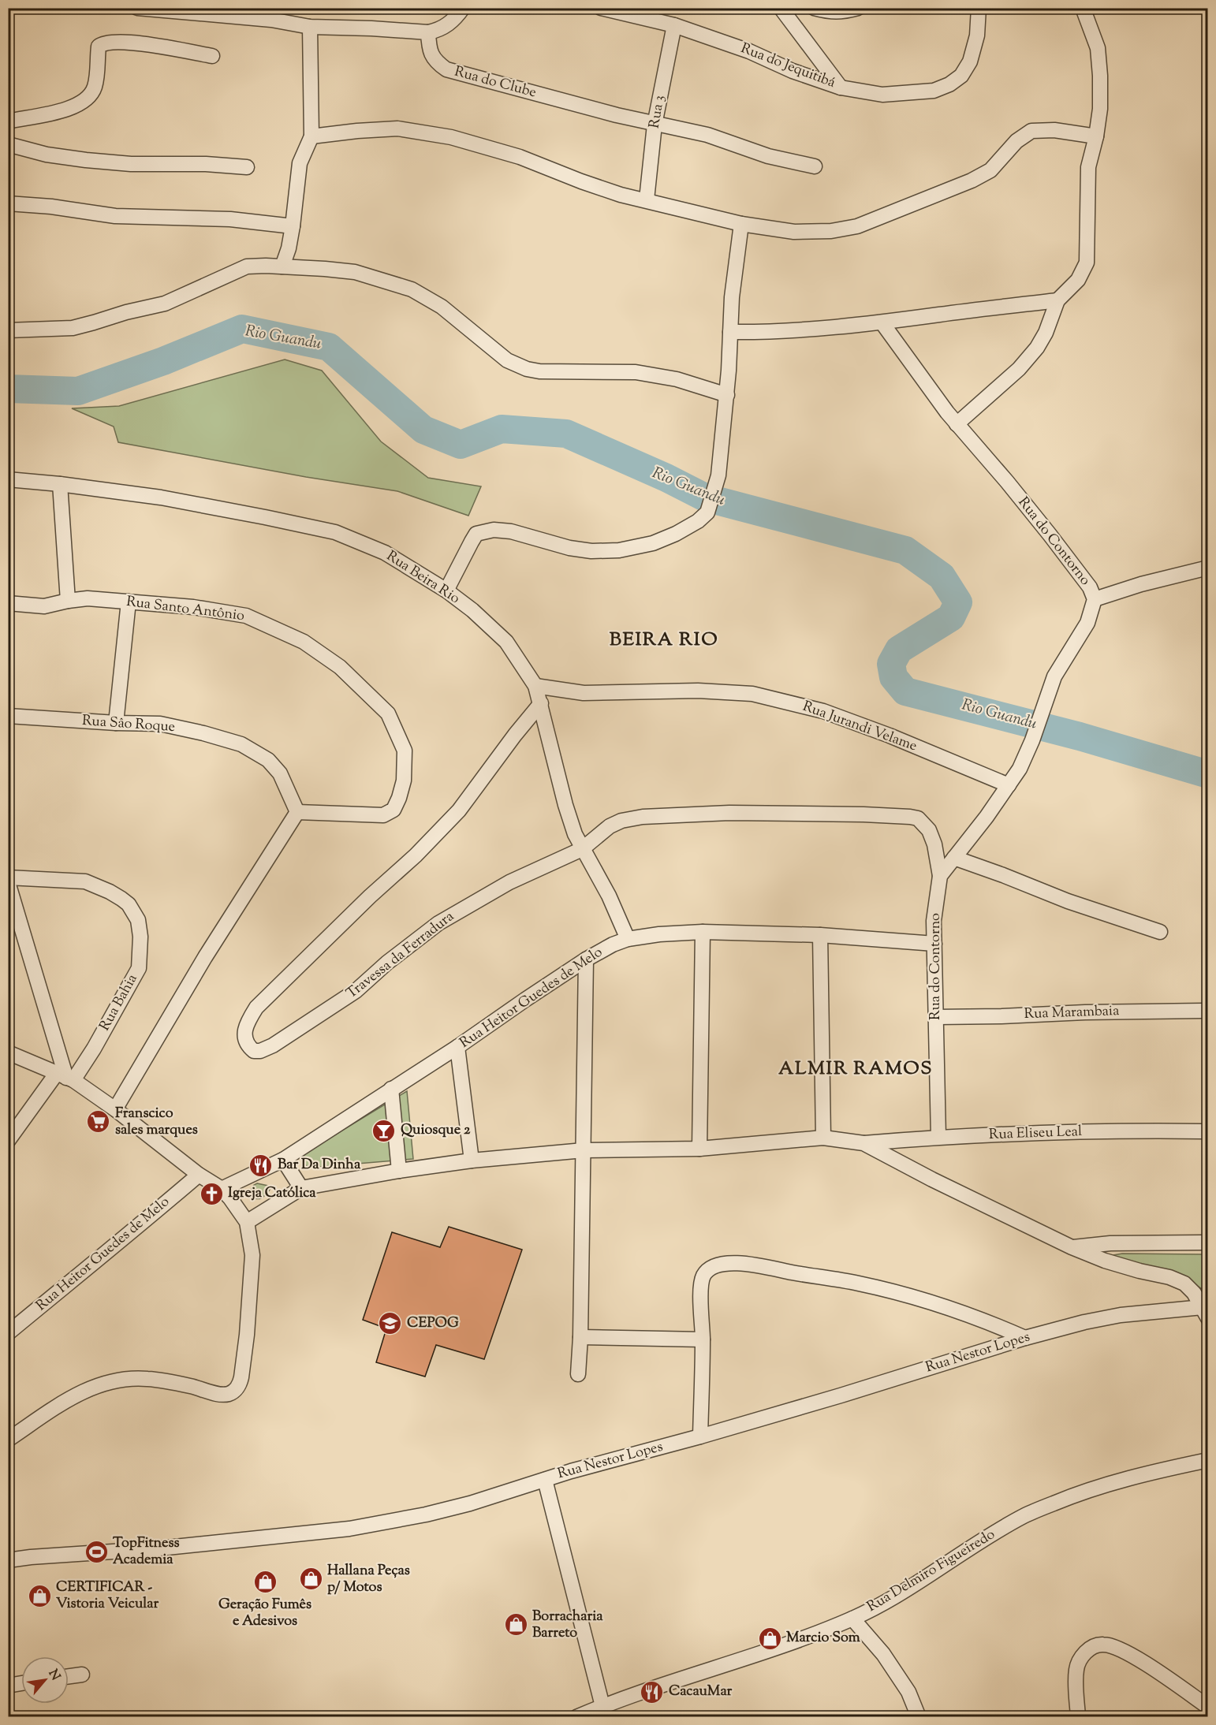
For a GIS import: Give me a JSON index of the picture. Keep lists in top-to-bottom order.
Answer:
{
  "streets": {
    "street": [
      "Rua do Jequitibá",
      "Rua do Clube",
      "Rua 3",
      "Rua do Contorno",
      "Rua Beira Rio",
      "Rua Santo Antônio",
      "Rua Sâo Roque",
      "Rua Jurandi Velame",
      "Travessa da Ferradura",
      "Rua Heitor Guedes de Melo",
      "Rua Bahia",
      "Rua Marambaia",
      "Rua Eliseu Leal",
      "Rua Nestor Lopes",
      "Rua Delmiro Figueiredo"
    ]
  },
  "crossings": [
    ["Rua do Jequitibá", "Rua 3"],
    ["Rua do Clube", "Rua 3"],
    ["Rua do Contorno", "Rua Jurandi Velame"],
    ["Rua do Contorno", "Rua Heitor Guedes de Melo"],
    ["Rua do Contorno", "Rua Marambaia"],
    ["Rua do Contorno", "Rua Eliseu Leal"],
    ["Rua Beira Rio", "Rua Jurandi Velame"],
    ["Rua Beira Rio", "Travessa da Ferradura"],
    ["Rua Beira Rio", "Rua Heitor Guedes de Melo"],
    ["Rua Santo Antônio", "Rua Sâo Roque"]
  ],
  "districts": ["BEIRA RIO", "ALMIR RAMOS"],
  "water": ["Rio Guandu"],
  "places": {
    "supermarket": ["Franscico sales marques"],
    "bar": ["Quiosque 2"],
    "restaurant": ["Bar Da Dinha", "CacauMar"],
    "church": ["Igreja Católica"],
    "school or university": ["CEPOG"],
    "sports": ["TopFitness Academia"],
    "shop": [
      "Hallana Peças p/ Motos",
      "Geração Fumês e Adesivos",
      "CERTIFICAR - Vistoria Veicular",
      "Borracharia Barreto",
      "Marcio Som"
    ]
  },
  "north": "top right"
}
